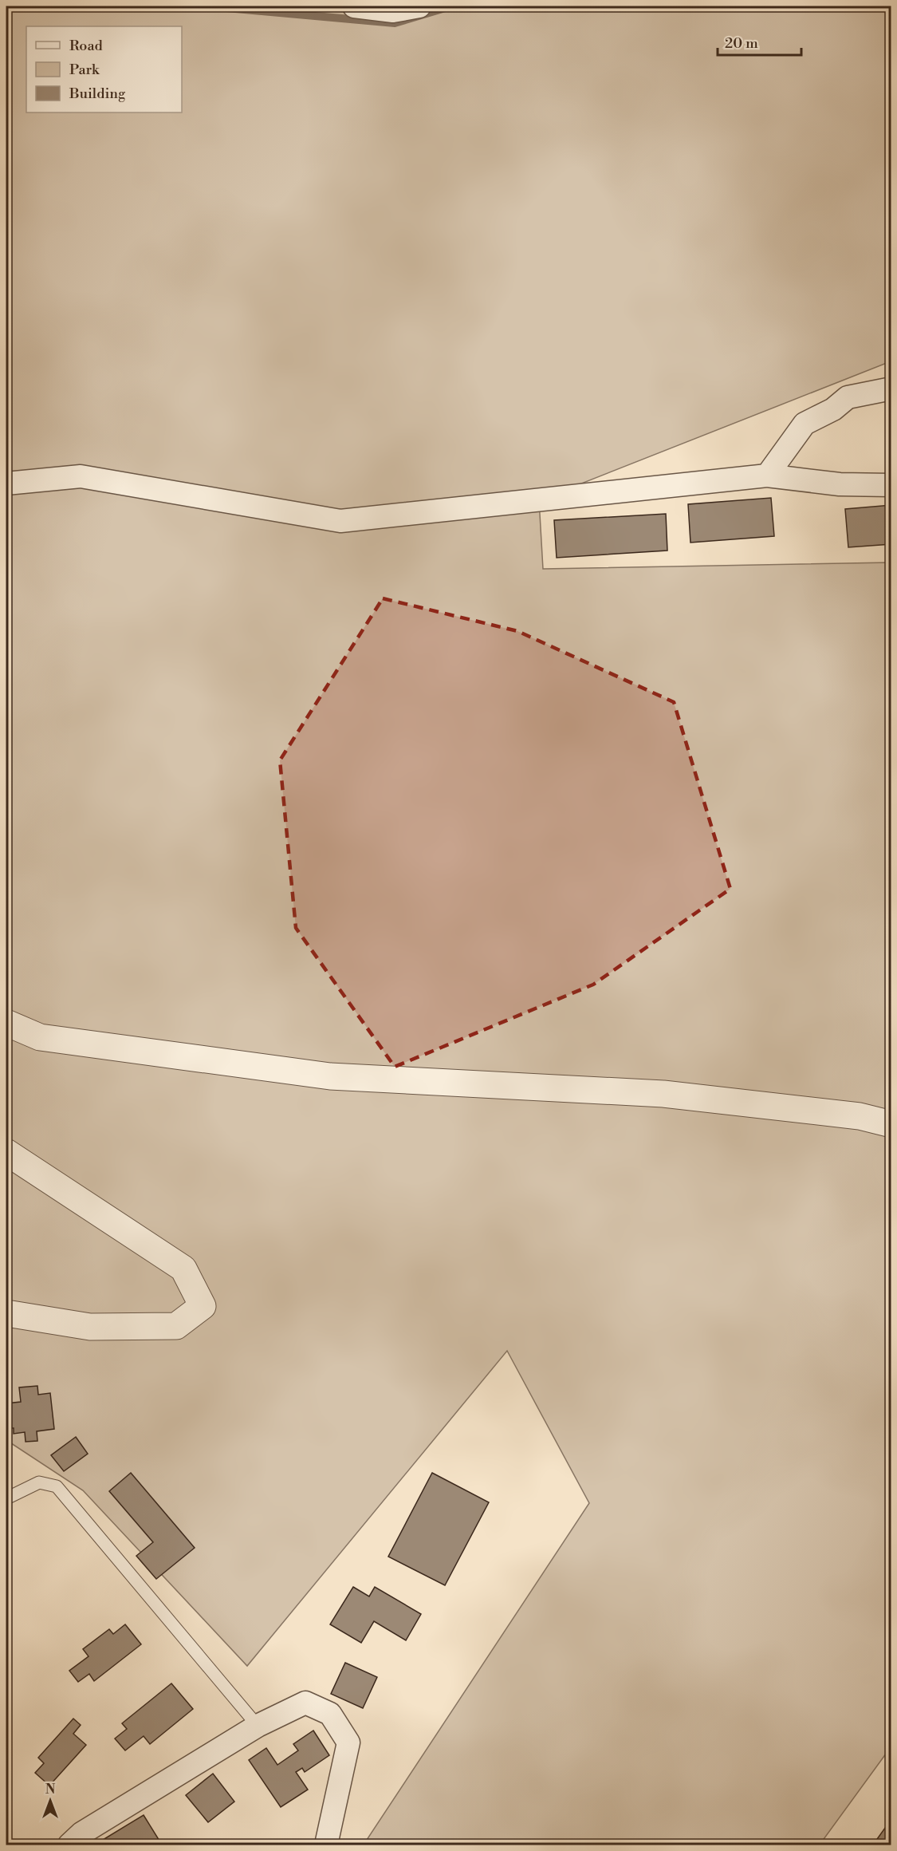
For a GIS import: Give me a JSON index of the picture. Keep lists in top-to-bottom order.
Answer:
{
  "legend": ["Road", "Park", "Building"],
  "scale_bar": "20 m",
  "north": "top"
}
